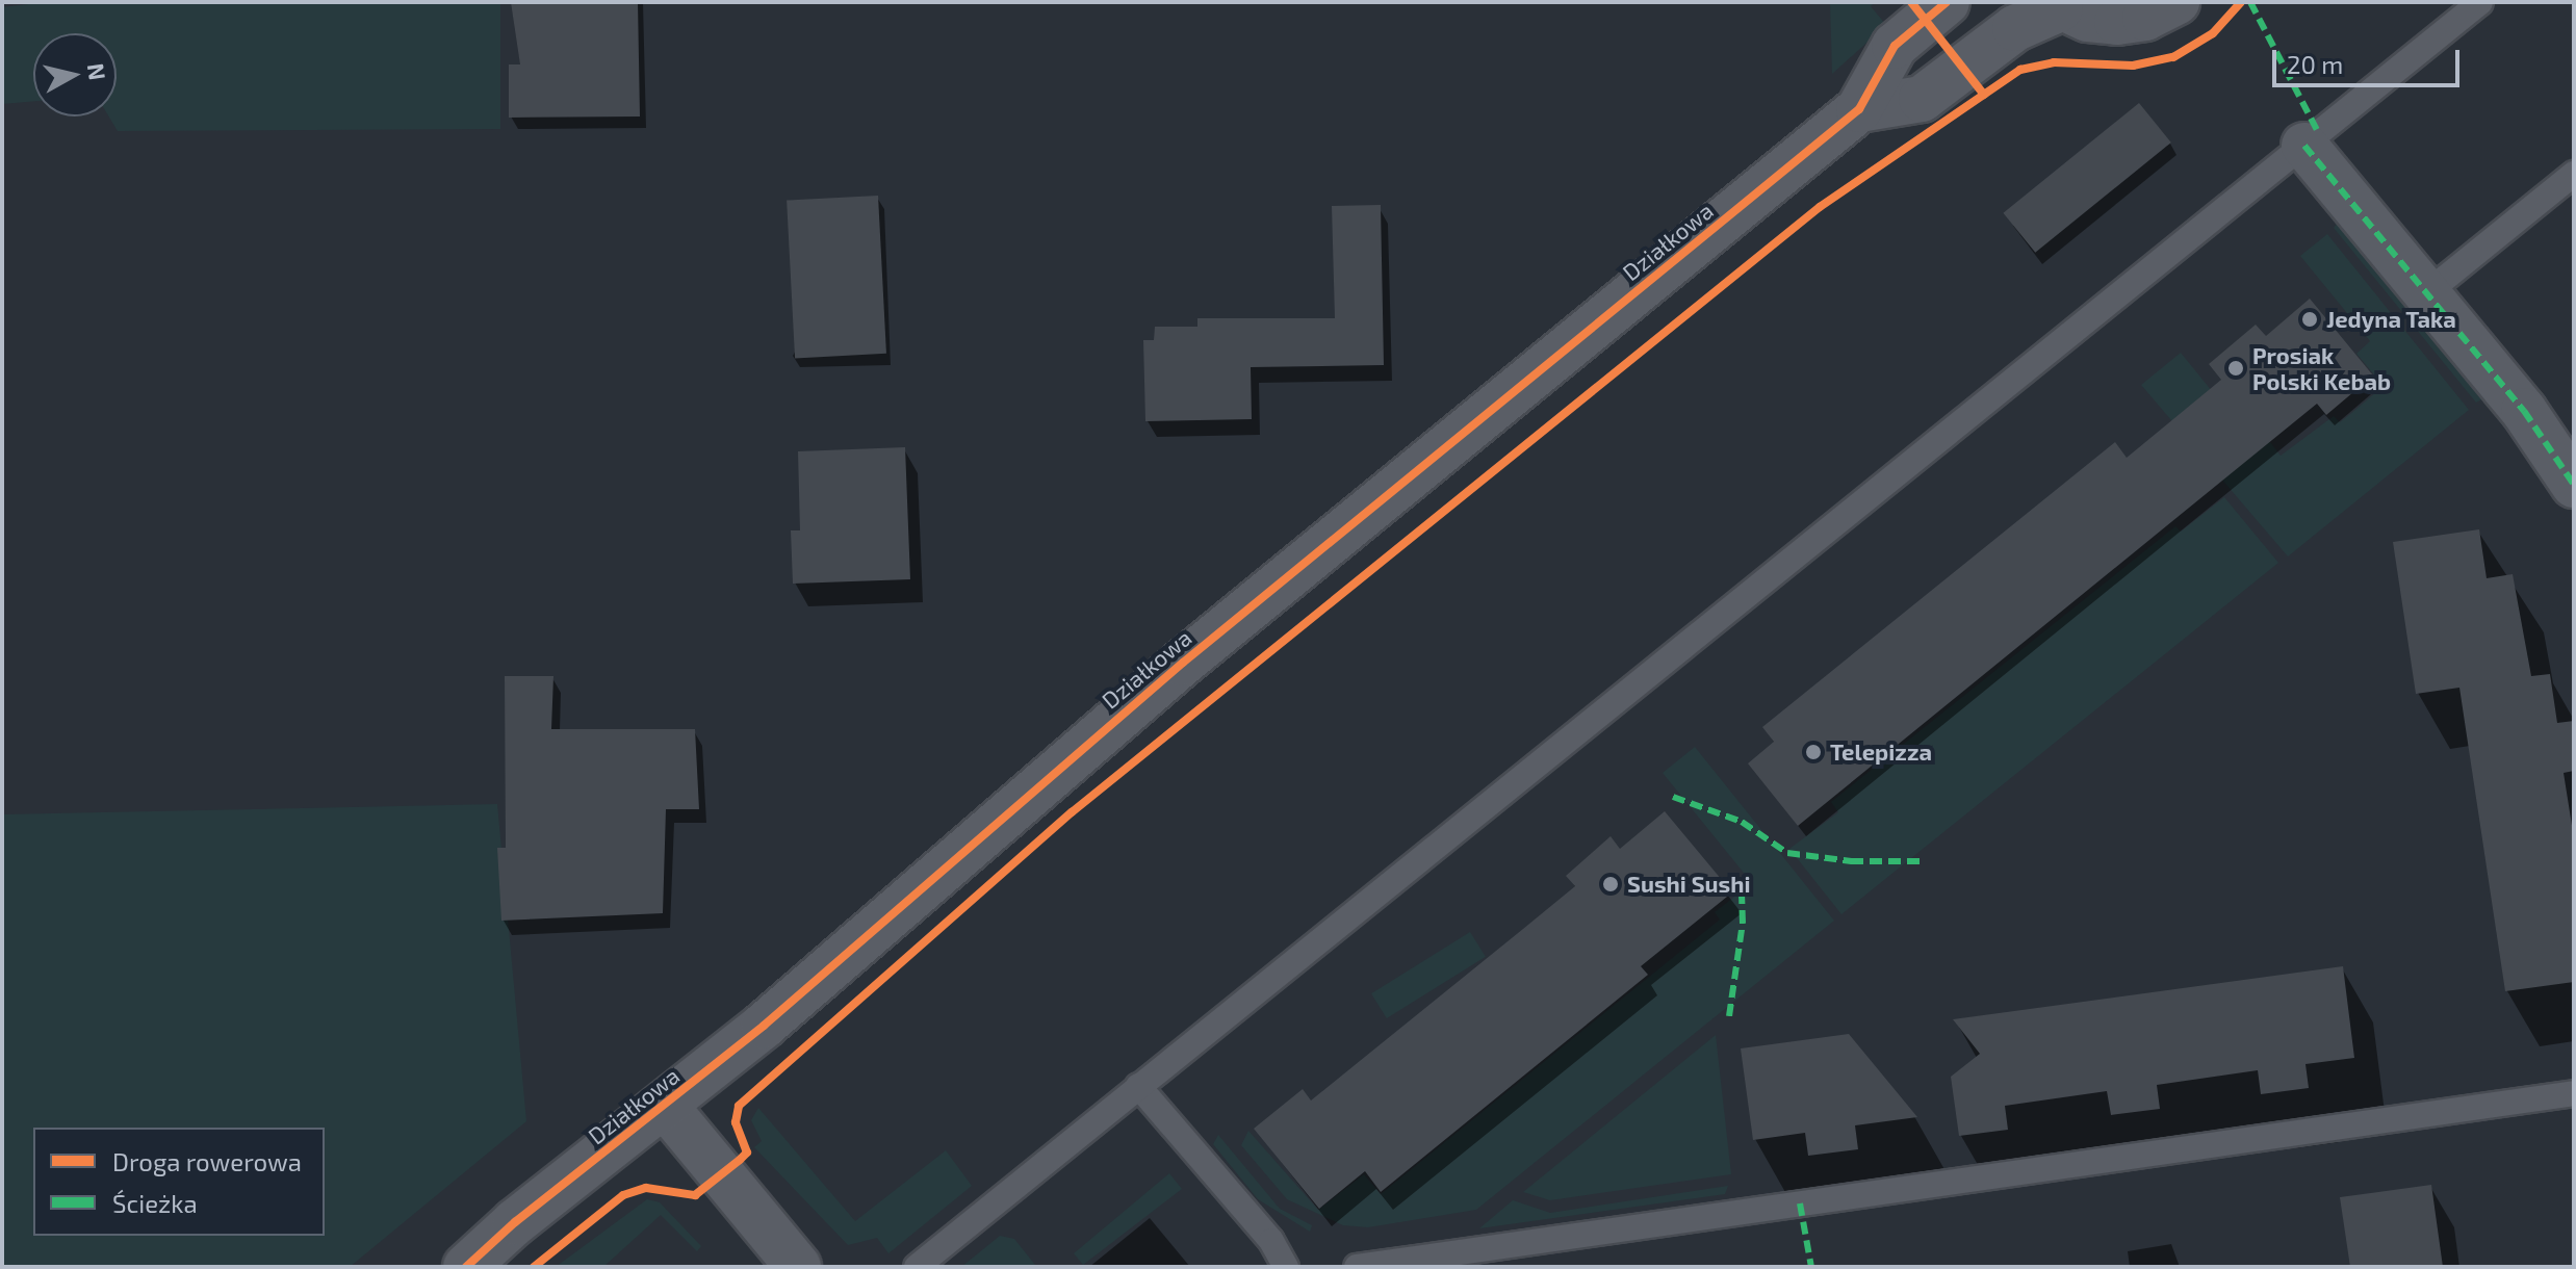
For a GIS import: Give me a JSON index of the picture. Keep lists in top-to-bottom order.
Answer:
{
  "streets": {
    "street": ["Działkowa"]
  },
  "places": [
    "Jedyna Taka",
    "Prosiak Polski Kebab",
    "Telepizza",
    "Sushi Sushi"
  ],
  "legend": ["Droga rowerowa", "Ścieżka"],
  "scale_bar": "20 m",
  "north": "right"
}
